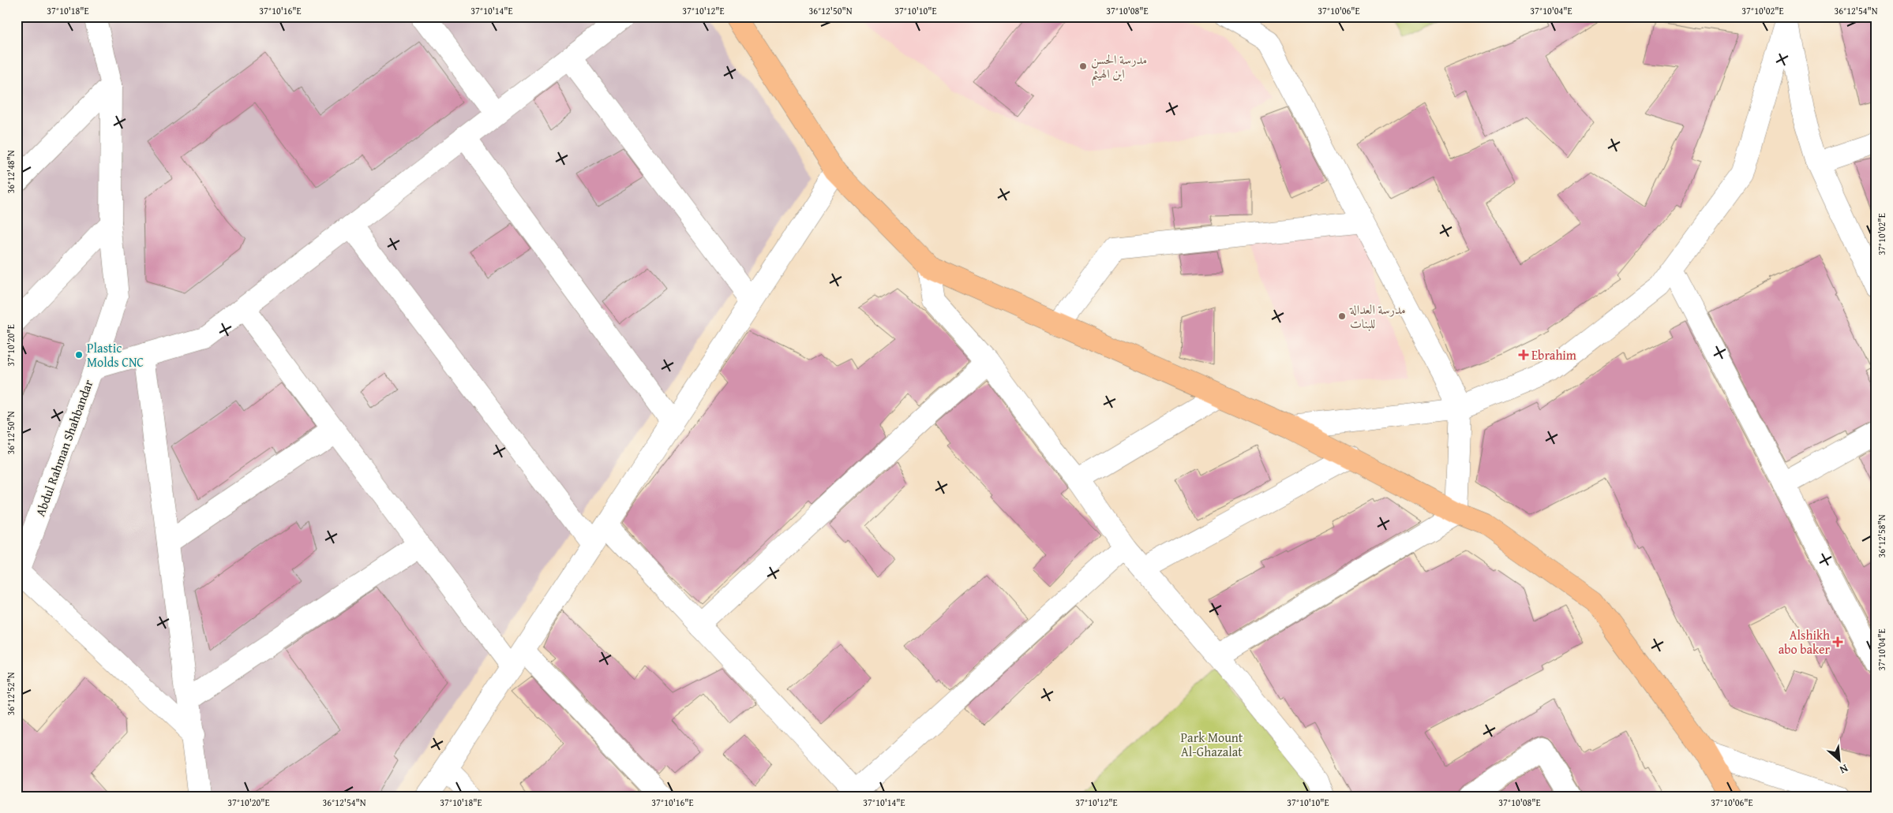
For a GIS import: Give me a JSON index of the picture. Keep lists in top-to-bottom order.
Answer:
{
  "streets": {
    "street": ["Abdul Rahman Shahbandar"]
  },
  "parks": ["Park Mount Al-Ghazalat"],
  "places": {
    "other": ["مدرسة الحسن ابن الهيثم", "مدرسة العدالة للبنات", "Plastic Molds CNC"],
    "health": ["Ebrahim", "Alshikh abo baker"]
  },
  "north": "bottom right",
  "coordinates": [
    "37°10'18\"E",
    "37°10'16\"E",
    "37°10'14\"E",
    "37°10'12\"E",
    "36°12'50\"N",
    "37°10'10\"E",
    "37°10'08\"E",
    "37°10'06\"E",
    "37°10'04\"E",
    "37°10'02\"E",
    "36°12'54\"N",
    "36°12'48\"N",
    "37°10'20\"E",
    "36°12'58\"N",
    "36°12'52\"N"
  ]
}
